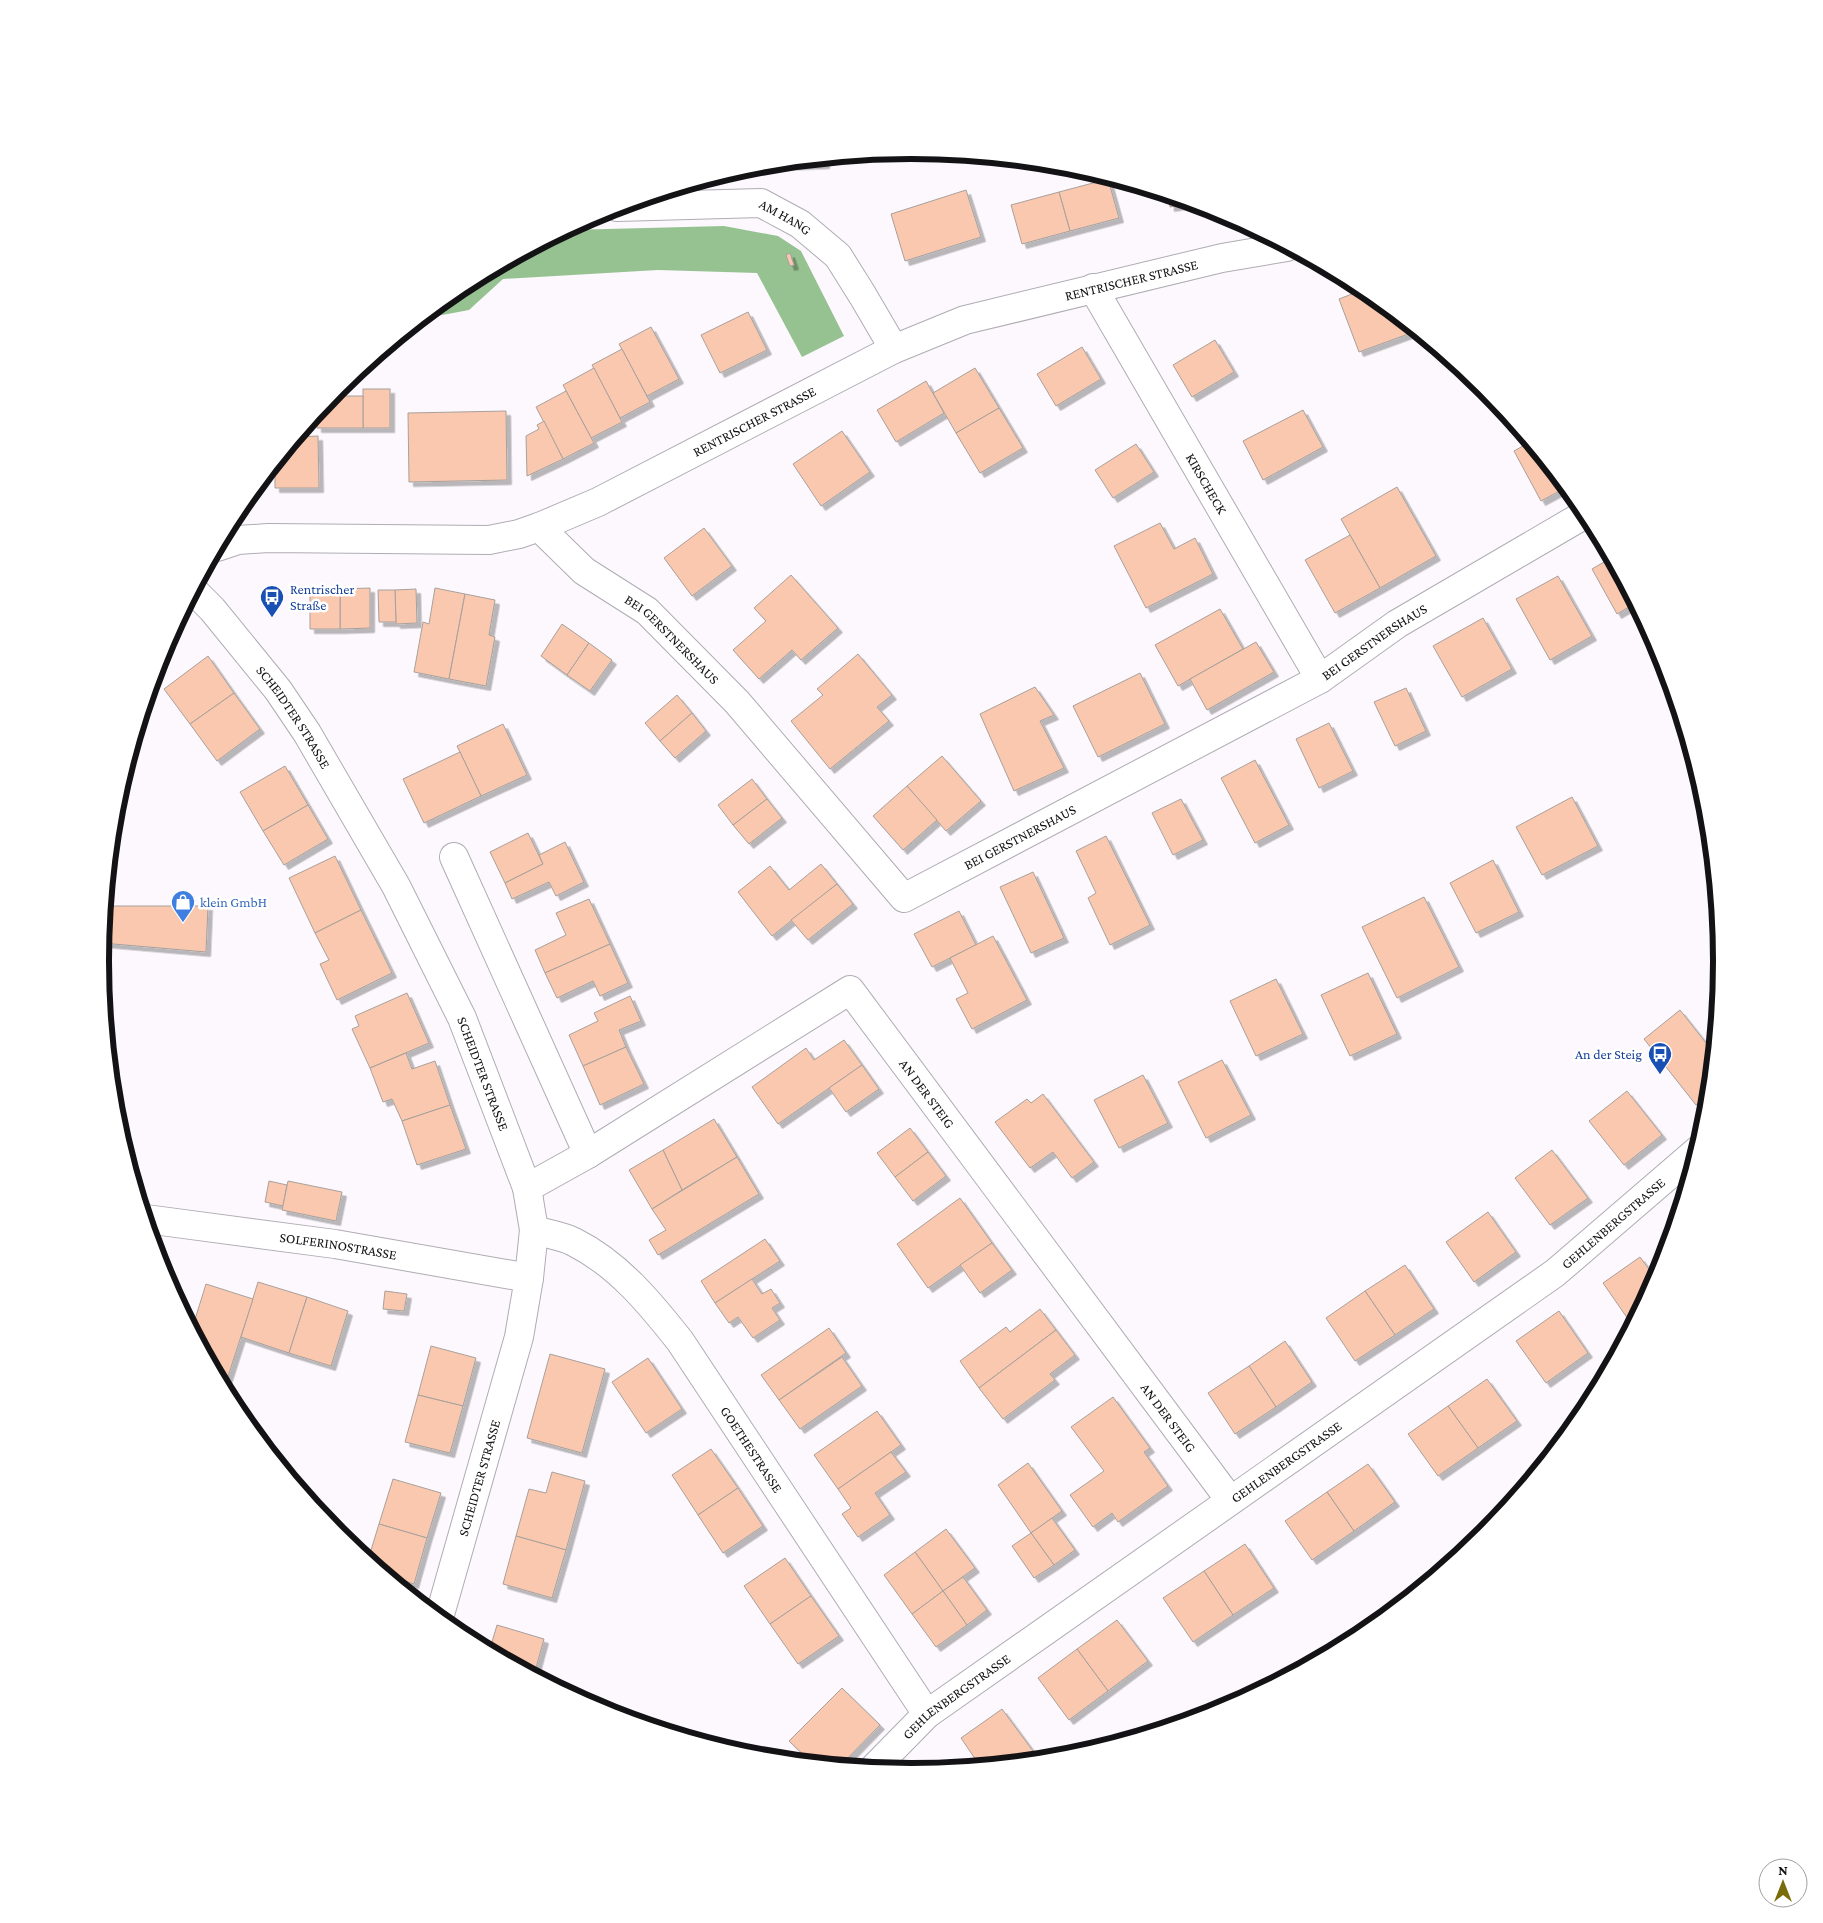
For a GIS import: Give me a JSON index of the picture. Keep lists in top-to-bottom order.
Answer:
{
  "streets": {
    "street": [
      "AM HANG",
      "RENTRISCHER STRASSE",
      "KIRSCHECK",
      "BEI GERSTNERSHAUS",
      "SCHEIDTER STRASSE",
      "AN DER STEIG",
      "GEHLENBERGSTRASSE",
      "SOLFERINOSTRASSE",
      "GOETHESTRASSE"
    ]
  },
  "crossings": [
    ["AM HANG", "RENTRISCHER STRASSE"],
    ["RENTRISCHER STRASSE", "KIRSCHECK"],
    ["RENTRISCHER STRASSE", "BEI GERSTNERSHAUS"],
    ["KIRSCHECK", "BEI GERSTNERSHAUS"],
    ["SCHEIDTER STRASSE", "AN DER STEIG"],
    ["SCHEIDTER STRASSE", "SOLFERINOSTRASSE"],
    ["SCHEIDTER STRASSE", "GOETHESTRASSE"],
    ["AN DER STEIG", "GEHLENBERGSTRASSE"],
    ["GEHLENBERGSTRASSE", "GOETHESTRASSE"]
  ],
  "places": {
    "bus stop": ["Rentrischer Straße", "An der Steig"],
    "shop": ["klein GmbH"]
  },
  "north": "top"
}
